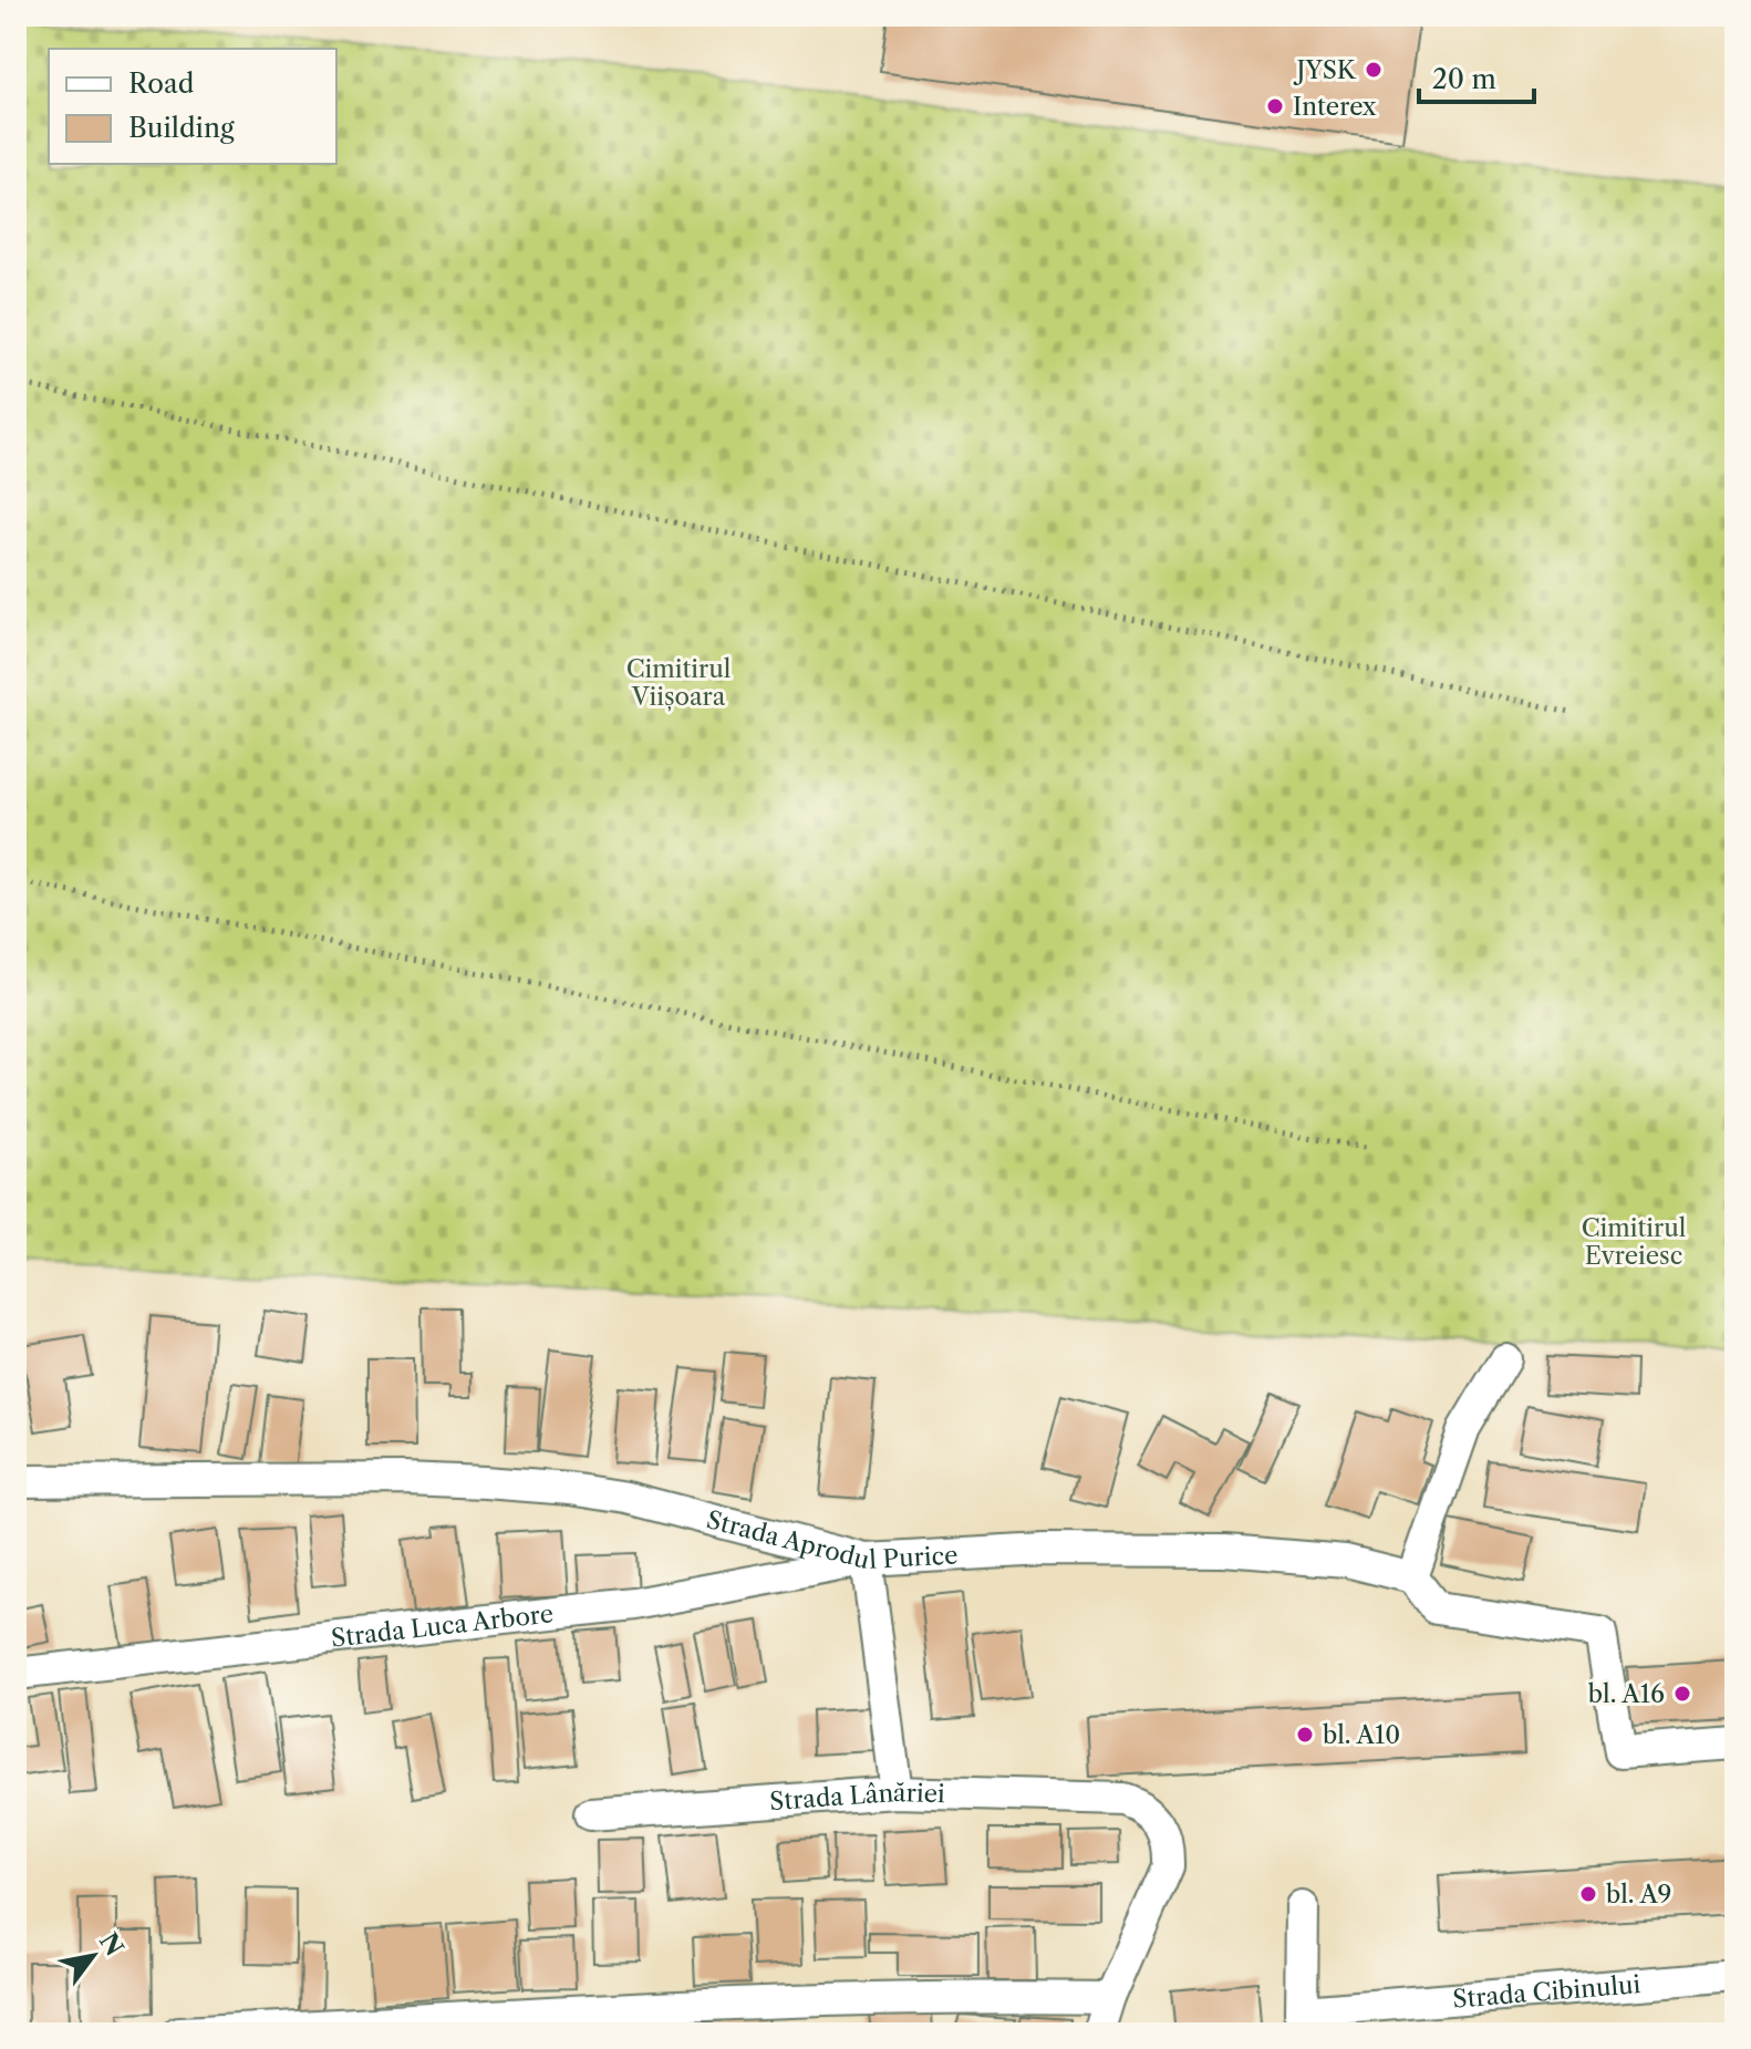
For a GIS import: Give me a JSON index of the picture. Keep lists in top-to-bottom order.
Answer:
{
  "streets": {
    "street": [
      "Strada Aprodul Purice",
      "Strada Luca Arbore",
      "Strada Lânăriei",
      "Strada Cibinului"
    ]
  },
  "crossings": [
    ["Strada Aprodul Purice", "Strada Luca Arbore"]
  ],
  "parks": ["Cimitirul Viișoara", "Cimitirul Evreiesc"],
  "places": [
    "JYSK",
    "Interex",
    "bl. A16",
    "bl. A10",
    "bl. A9"
  ],
  "legend": ["Road", "Building"],
  "scale_bar": "20 m",
  "north": "top right"
}
